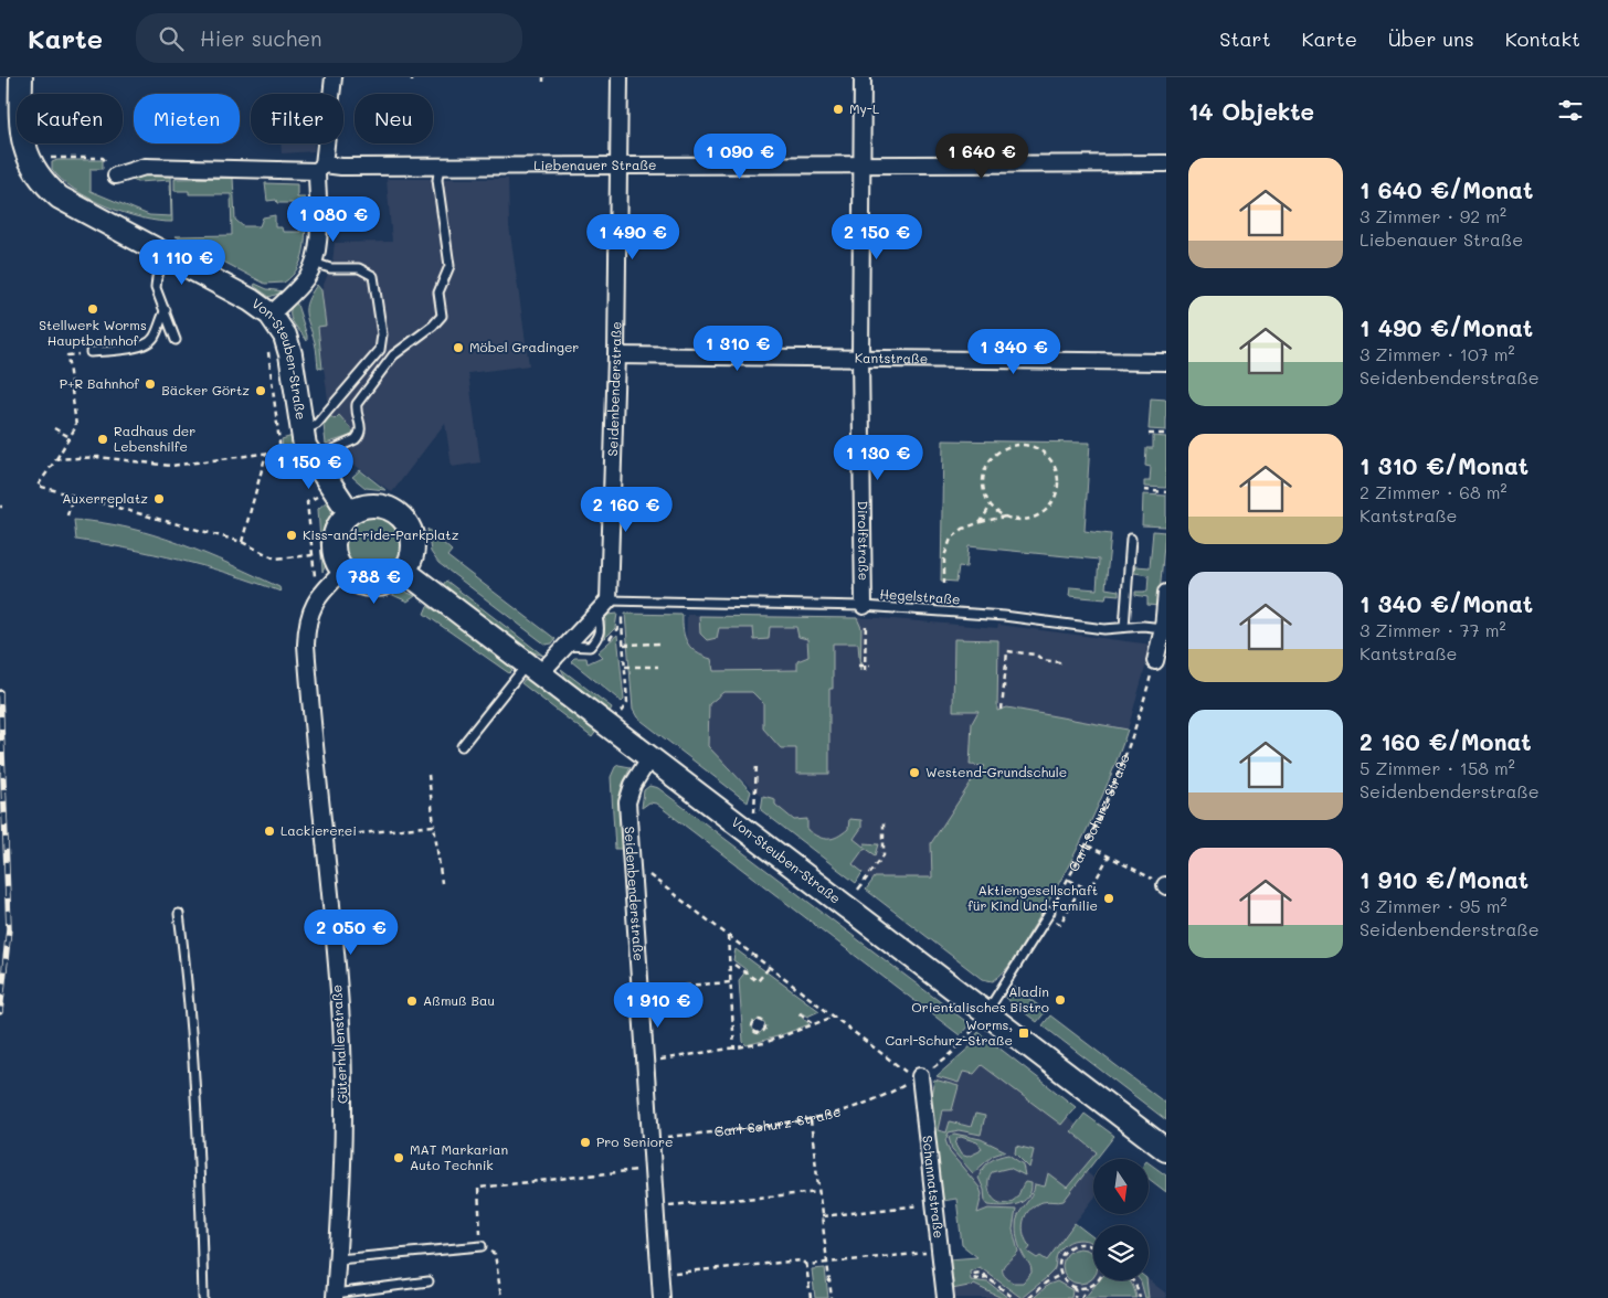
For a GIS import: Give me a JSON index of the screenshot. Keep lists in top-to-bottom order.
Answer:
{
  "streets": {
    "street": [
      "Liebenauer Straße",
      "Kantstraße",
      "Von-Steuben-Straße",
      "Seidenbenderstraße",
      "Dirolfstraße",
      "Güterhallenstraße",
      "Schannatstraße"
    ],
    "lane": ["Hegelstraße"],
    "path": ["Carl-Schurz-Straße"]
  },
  "crossings": [
    ["Liebenauer Straße", "Seidenbenderstraße"],
    ["Liebenauer Straße", "Dirolfstraße"],
    ["Kantstraße", "Seidenbenderstraße"],
    ["Kantstraße", "Dirolfstraße"],
    ["Von-Steuben-Straße", "Seidenbenderstraße"],
    ["Von-Steuben-Straße", "Carl-Schurz-Straße"],
    ["Von-Steuben-Straße", "Güterhallenstraße"],
    ["Seidenbenderstraße", "Hegelstraße"],
    ["Seidenbenderstraße", "Carl-Schurz-Straße"],
    ["Dirolfstraße", "Hegelstraße"],
    ["Carl-Schurz-Straße", "Schannatstraße"]
  ],
  "places": {
    "other": [
      "My-L",
      "Stellwerk Worms Hauptbahnhof",
      "Möbel Gradinger",
      "P+R Bahnhof",
      "Bäcker Görtz",
      "Radhaus der Lebenshilfe",
      "Auxerreplatz",
      "Kiss-and-ride-Parkplatz",
      "Westend-Grundschule",
      "Lackiererei",
      "Aktiengesellschaft für Kind Und Familie",
      "Aladin Orientalisches Bistro",
      "Aßmuß Bau",
      "Pro Seniore",
      "MAT Markarian Auto Technik"
    ],
    "transit": ["Worms, Carl-Schurz-Straße"]
  },
  "north": "bottom",
  "page": {
    "header": "Karte",
    "search": "Hier suchen",
    "nav": [
      "Start",
      "Karte",
      "Über uns",
      "Kontakt"
    ],
    "heading": "14 Objekte",
    "chip": [
      "Kaufen",
      "Mieten",
      "Filter",
      "Neu"
    ],
    "price": [
      "1 090 €",
      "1 640 €",
      "1 080 €",
      "1 490 €",
      "2 150 €",
      "1 110 €",
      "1 310 €",
      "1 340 €",
      "1 130 €",
      "1 150 €",
      "2 160 €",
      "788 €",
      "2 050 €",
      "1 910 €"
    ],
    "list": [
      {
        "name": "1 640 €/Monat",
        "note": "3 Zimmer · 92 m² · Liebenauer Straße"
      },
      {
        "name": "1 490 €/Monat",
        "note": "3 Zimmer · 107 m² · Seidenbenderstraße"
      },
      {
        "name": "1 310 €/Monat",
        "note": "2 Zimmer · 68 m² · Kantstraße"
      },
      {
        "name": "1 340 €/Monat",
        "note": "3 Zimmer · 77 m² · Kantstraße"
      },
      {
        "name": "2 160 €/Monat",
        "note": "5 Zimmer · 158 m² · Seidenbenderstraße"
      },
      {
        "name": "1 910 €/Monat",
        "note": "3 Zimmer · 95 m² · Seidenbenderstraße"
      }
    ]
  }
}
